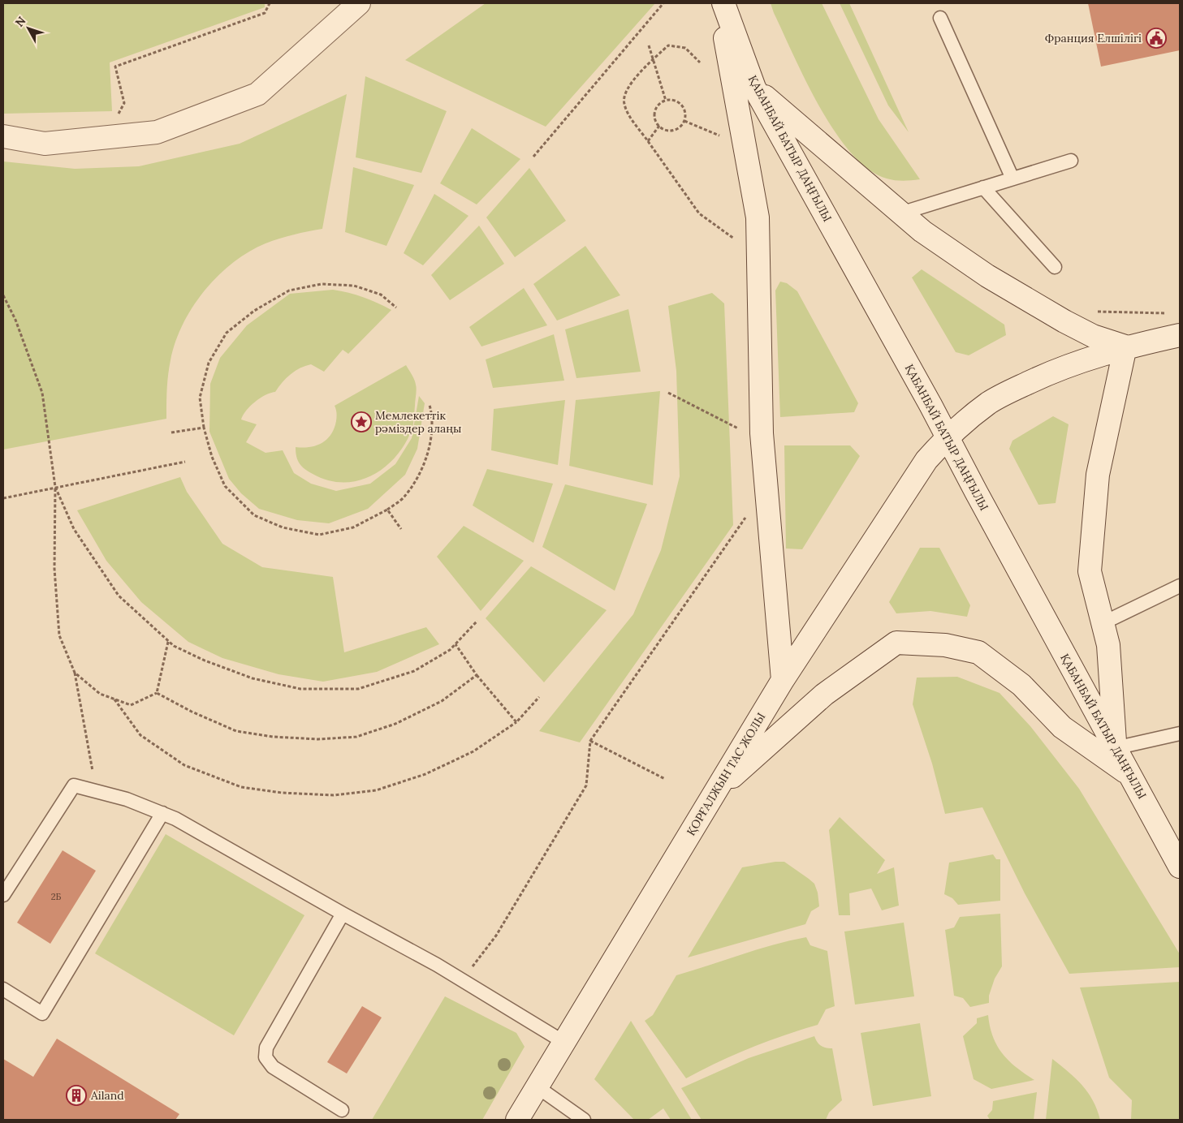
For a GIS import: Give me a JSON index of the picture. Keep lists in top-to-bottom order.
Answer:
{
  "streets": {
    "main road": ["ҚАБАНБАЙ БАТЫР ДАҢҒЫЛЫ", "ҚОРҒАЛЖЫН ТАС ЖОЛЫ"]
  },
  "crossings": [
    ["ҚАБАНБАЙ БАТЫР ДАҢҒЫЛЫ", "ҚОРҒАЛЖЫН ТАС ЖОЛЫ"]
  ],
  "places": {
    "public building": ["Франция Елшілігі"],
    "place": ["Мемлекеттік рәміздер алаңы"],
    "building": ["Ailand"]
  },
  "house_numbers": ["2Б"],
  "north": "top left"
}
